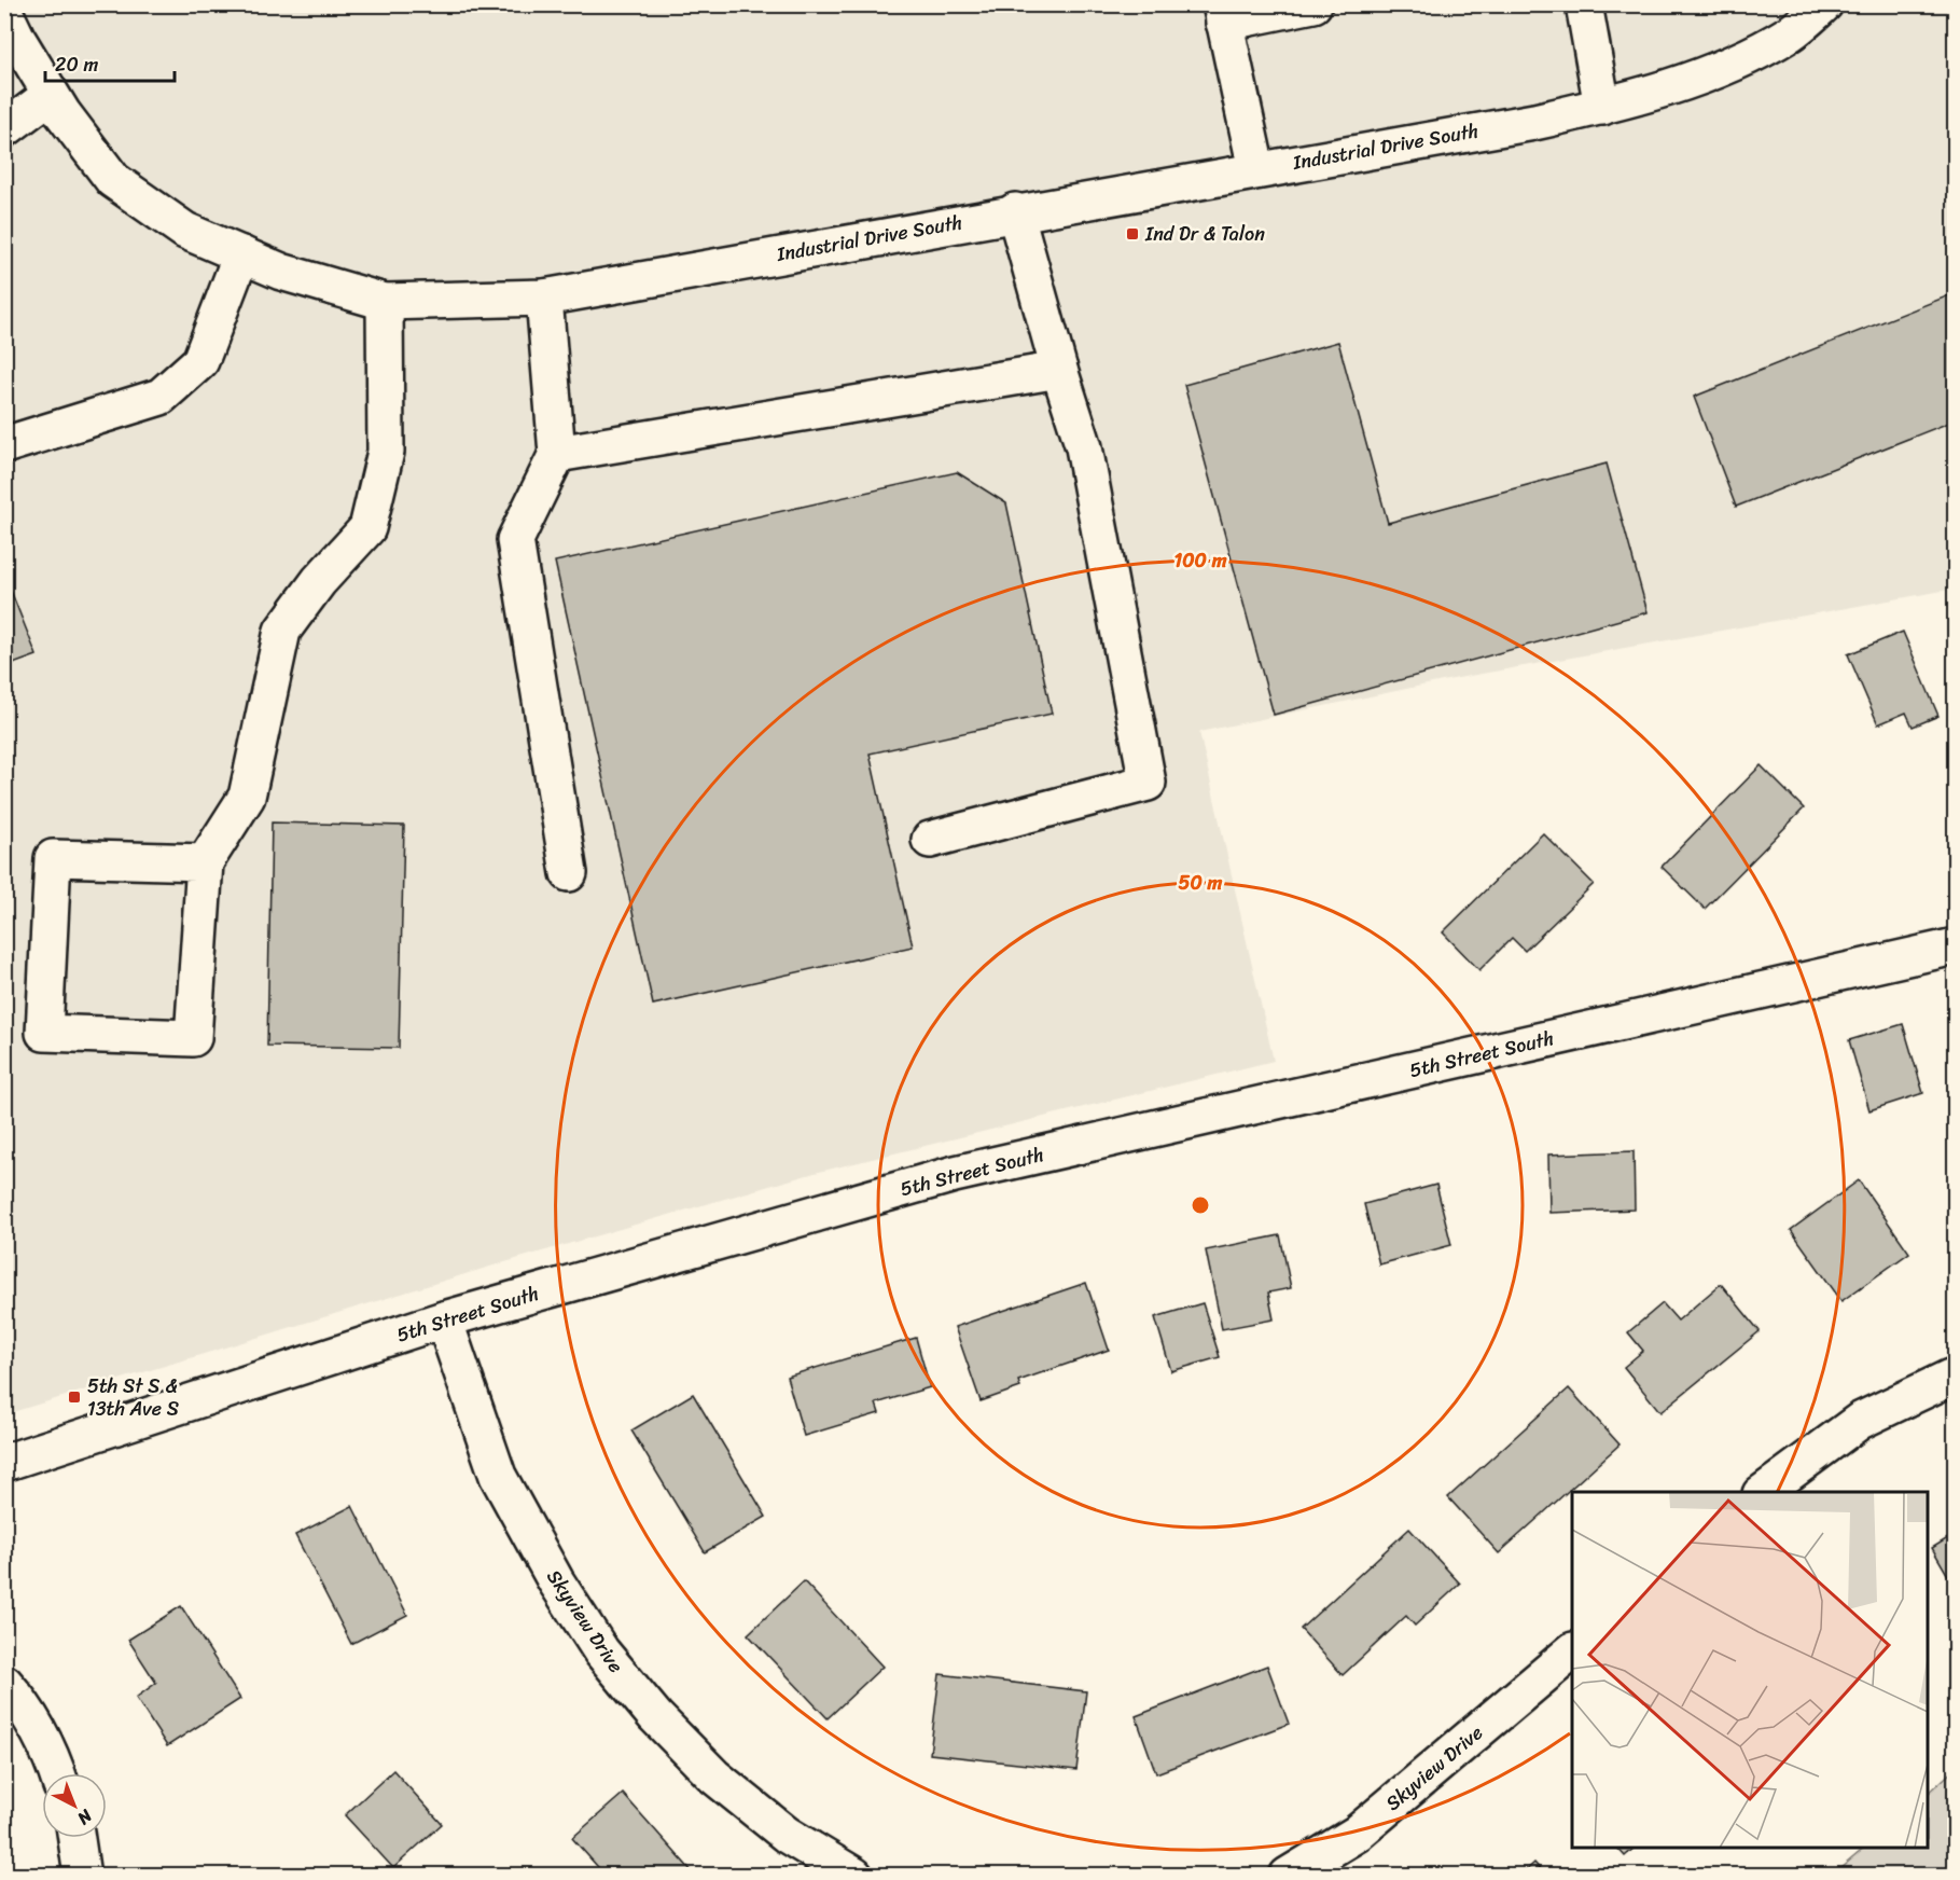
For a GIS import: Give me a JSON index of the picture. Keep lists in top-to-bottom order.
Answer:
{
  "streets": {
    "street": ["Industrial Drive South", "5th Street South", "Skyview Drive"]
  },
  "crossings": [
    ["5th Street South", "Skyview Drive"]
  ],
  "places": {
    "transit": ["Ind Dr & Talon", "5th St S & 13th Ave S"]
  },
  "scale_bar": "20 m",
  "north": "bottom right",
  "rings": ["100 m", "50 m"]
}
